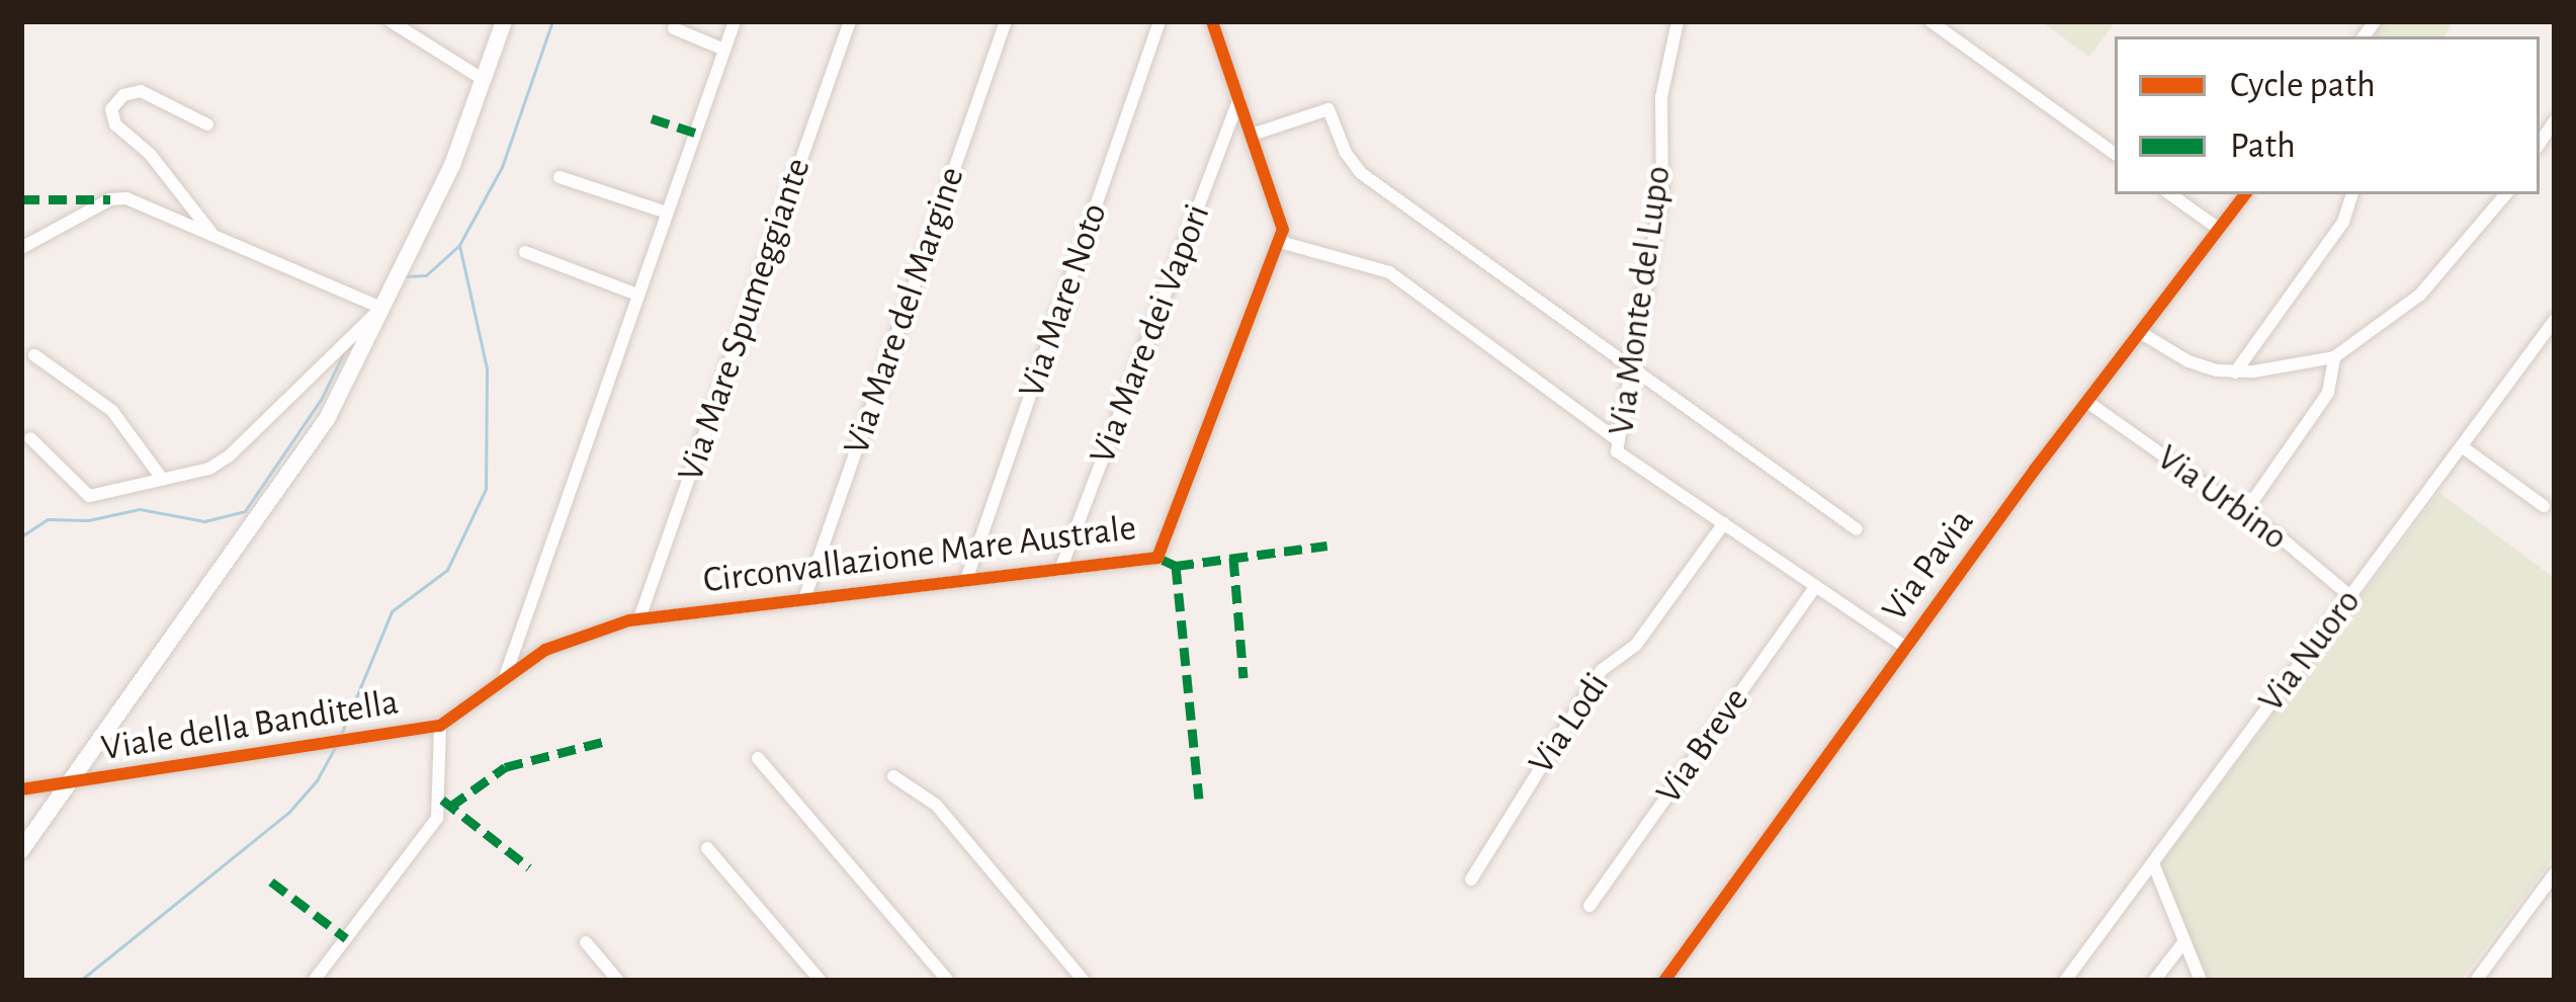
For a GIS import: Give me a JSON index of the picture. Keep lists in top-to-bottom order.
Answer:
{
  "streets": {
    "street": [
      "Via Mare Noto",
      "Via Monte del Lupo",
      "Via Mare del Margine",
      "Via Mare Spumeggiante",
      "Via Mare dei Vapori",
      "Via Urbino",
      "Circonvallazione Mare Australe",
      "Via Pavia",
      "Via Nuoro",
      "Via Lodi",
      "Viale della Banditella",
      "Via Breve"
    ]
  },
  "crossings": [
    ["Via Mare Noto", "Circonvallazione Mare Australe"],
    ["Via Monte del Lupo", "Via Pavia"],
    ["Via Monte del Lupo", "Via Lodi"],
    ["Via Monte del Lupo", "Via Breve"],
    ["Via Mare del Margine", "Circonvallazione Mare Australe"],
    ["Via Mare Spumeggiante", "Circonvallazione Mare Australe"],
    ["Via Mare dei Vapori", "Circonvallazione Mare Australe"],
    ["Via Urbino", "Via Pavia"],
    ["Via Urbino", "Via Nuoro"],
    ["Circonvallazione Mare Australe", "Viale della Banditella"]
  ],
  "legend": ["Cycle path", "Path"]
}
